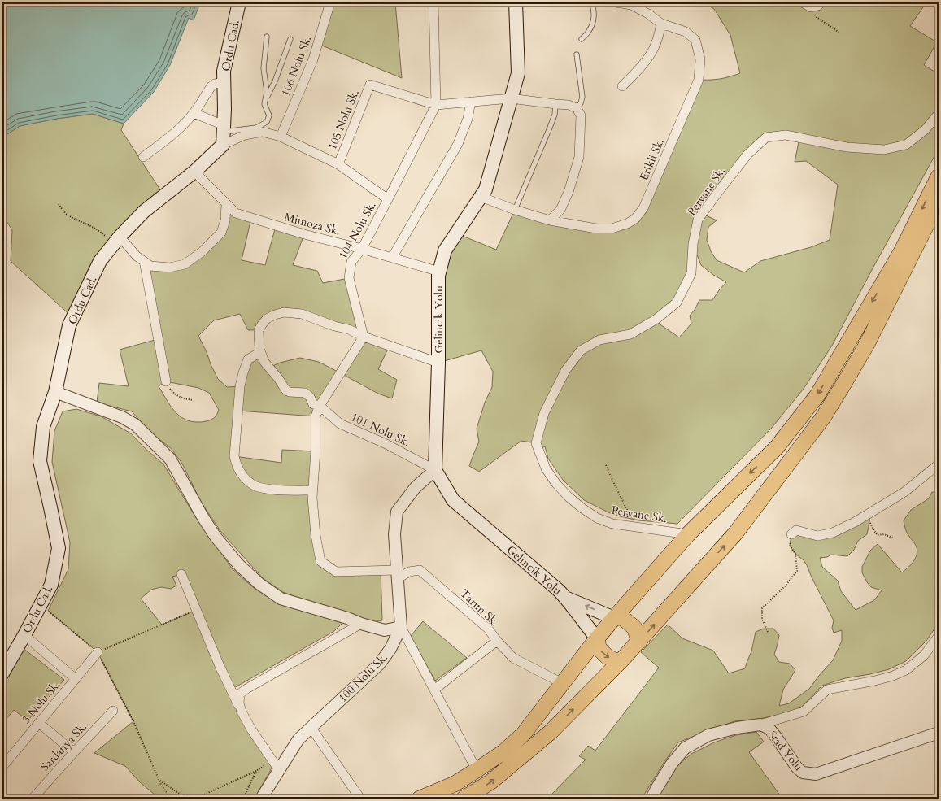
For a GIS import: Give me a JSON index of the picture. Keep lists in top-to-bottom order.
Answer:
{
  "streets": {
    "main road": ["Ordu Cad.", "Gelincik Yolu"],
    "street": [
      "106 Nolu Sk.",
      "105 Nolu Sk.",
      "Erikli Sk.",
      "Pervane Sk.",
      "Mimoza Sk.",
      "104 Nolu Sk.",
      "101 Nolu Sk.",
      "Tarım Sk.",
      "100 Nolu Sk.",
      "3 Nolu Sk.",
      "Sardanya Sk.",
      "Stad Yolu"
    ]
  },
  "crossings": [
    ["Ordu Cad.", "Mimoza Sk."],
    ["105 Nolu Sk.", "104 Nolu Sk."],
    ["Erikli Sk.", "Gelincik Yolu"],
    ["Mimoza Sk.", "104 Nolu Sk."],
    ["Mimoza Sk.", "Gelincik Yolu"],
    ["Gelincik Yolu", "101 Nolu Sk."]
  ]
}
